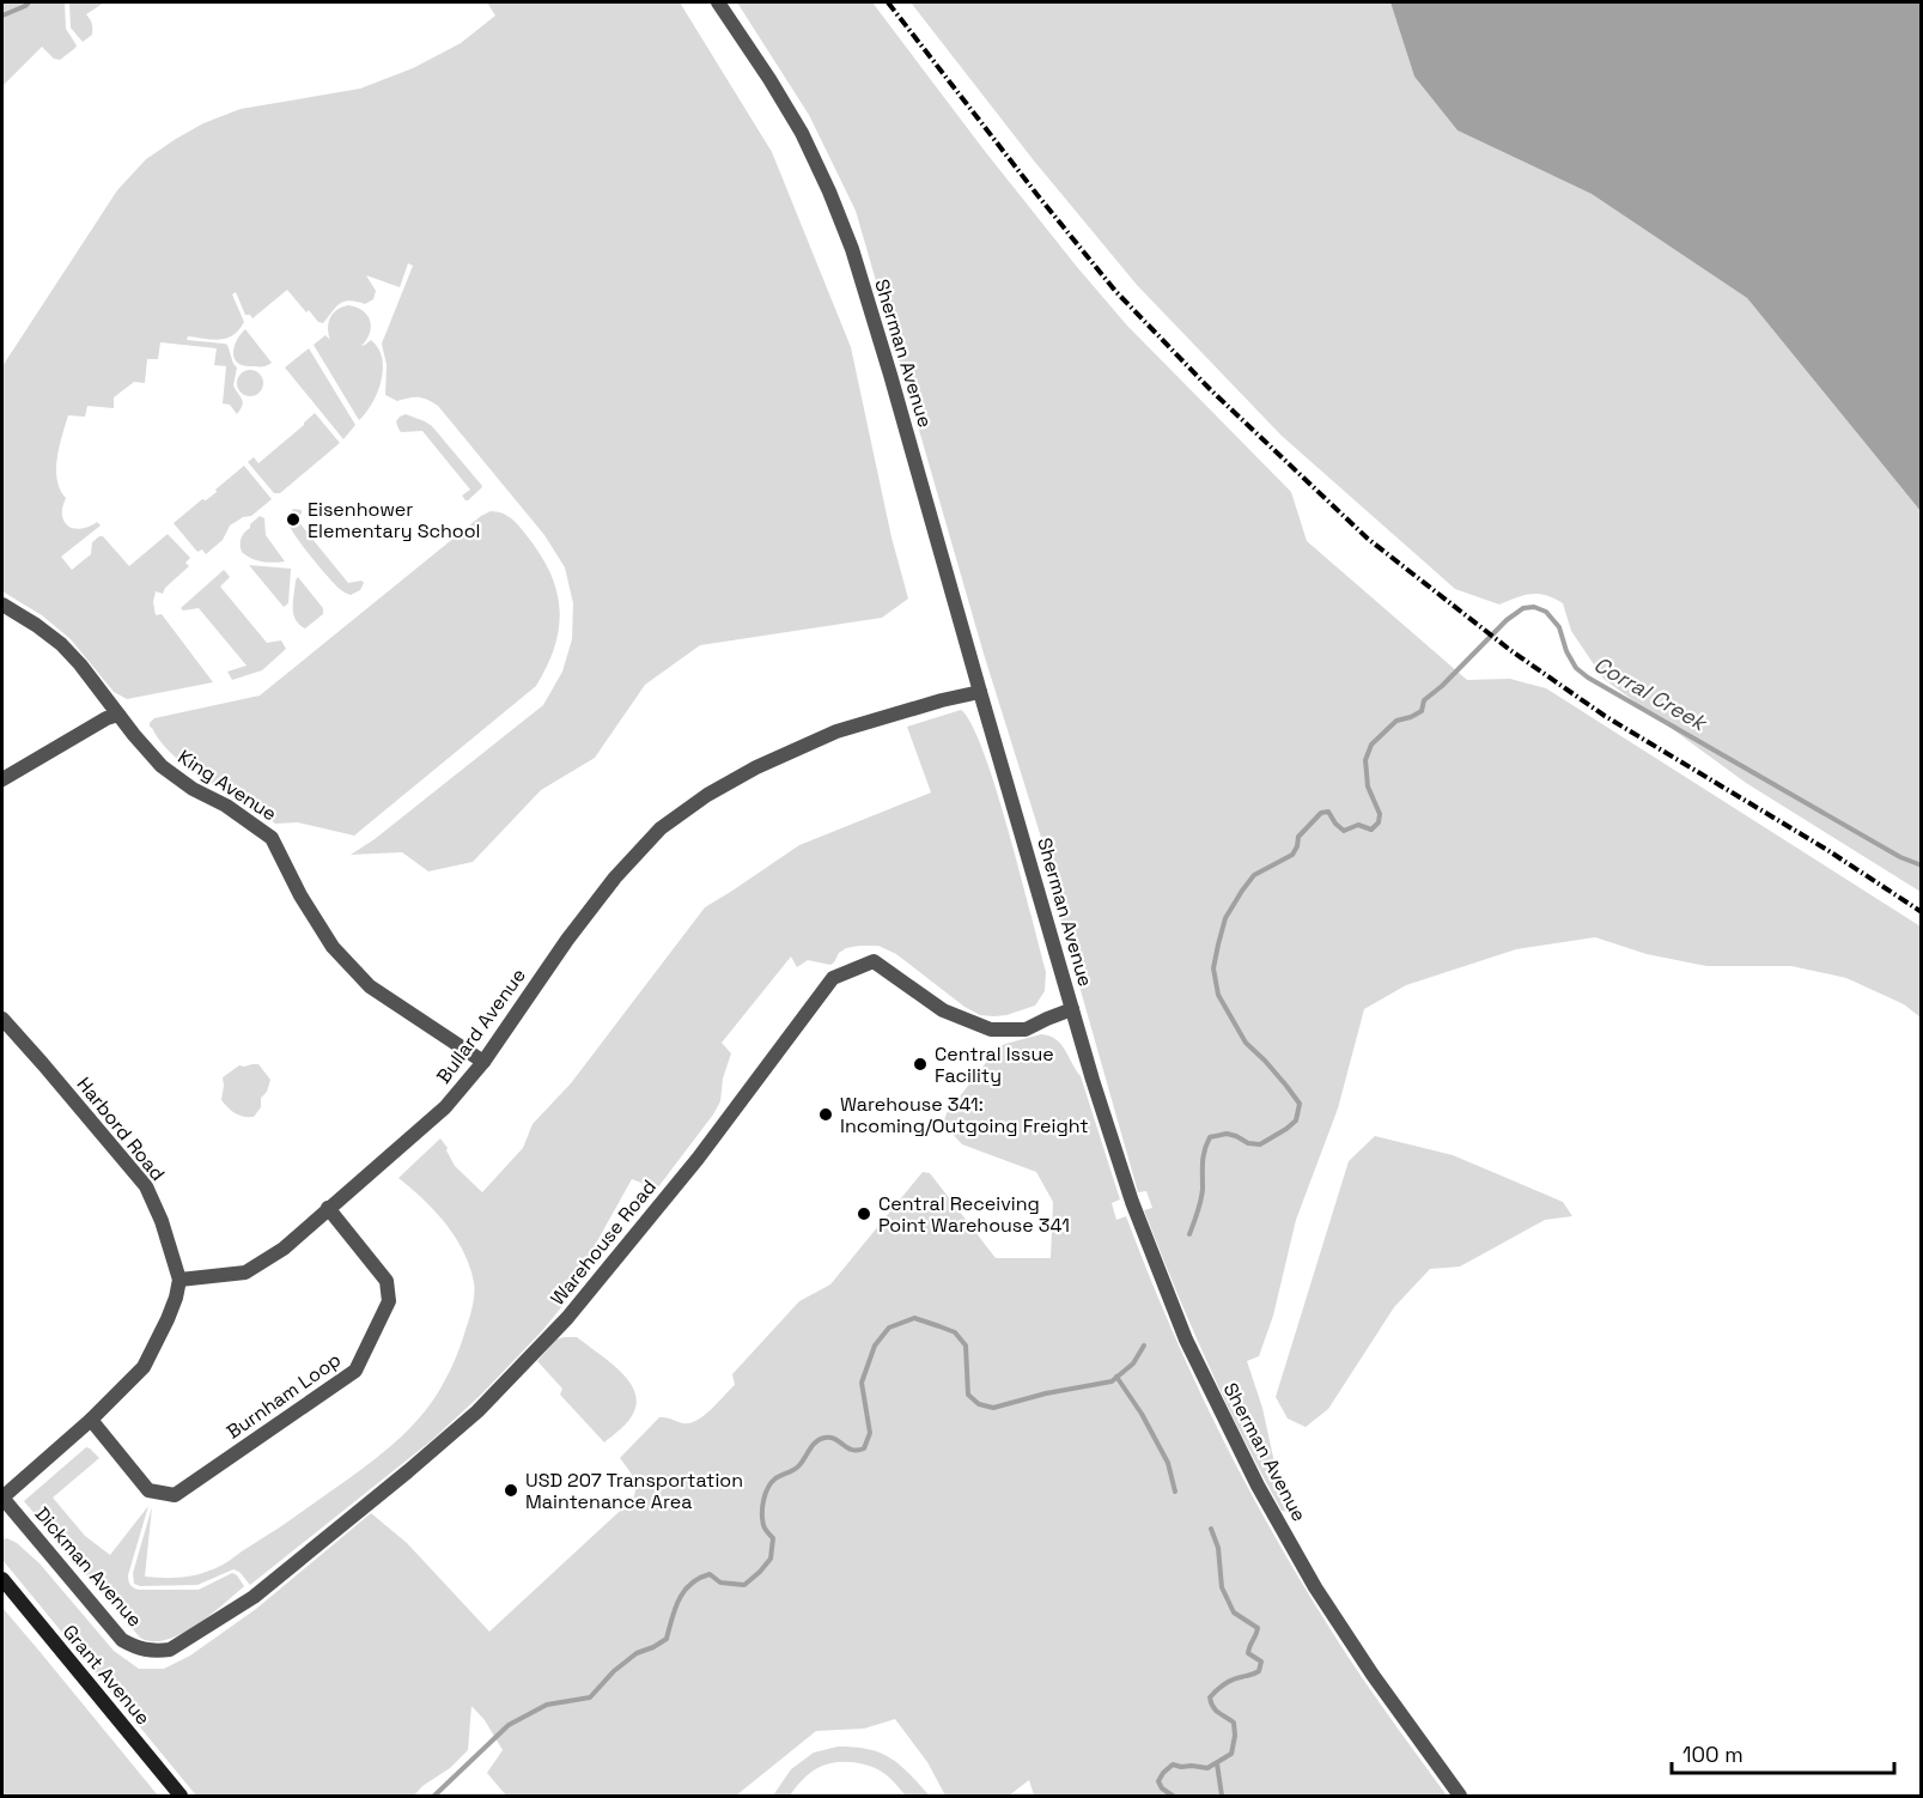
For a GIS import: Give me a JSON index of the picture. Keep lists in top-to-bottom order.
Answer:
{
  "streets": {
    "main road": ["Grant Avenue"],
    "street": [
      "Sherman Avenue",
      "King Avenue",
      "Bullard Avenue",
      "Harbord Road",
      "Warehouse Road",
      "Burnham Loop",
      "Dickman Avenue"
    ]
  },
  "crossings": [
    ["Sherman Avenue", "Bullard Avenue"],
    ["Sherman Avenue", "Warehouse Road"],
    ["King Avenue", "Bullard Avenue"],
    ["Bullard Avenue", "Harbord Road"],
    ["Bullard Avenue", "Burnham Loop"],
    ["Warehouse Road", "Dickman Avenue"]
  ],
  "water": ["Corral Creek"],
  "places": [
    "Eisenhower Elementary School",
    "Central Issue Facility",
    "Warehouse 341: Incoming/Outgoing Freight",
    "Central Receiving Point Warehouse 341",
    "USD 207 Transportation Maintenance Area"
  ],
  "scale_bar": "100 m"
}
